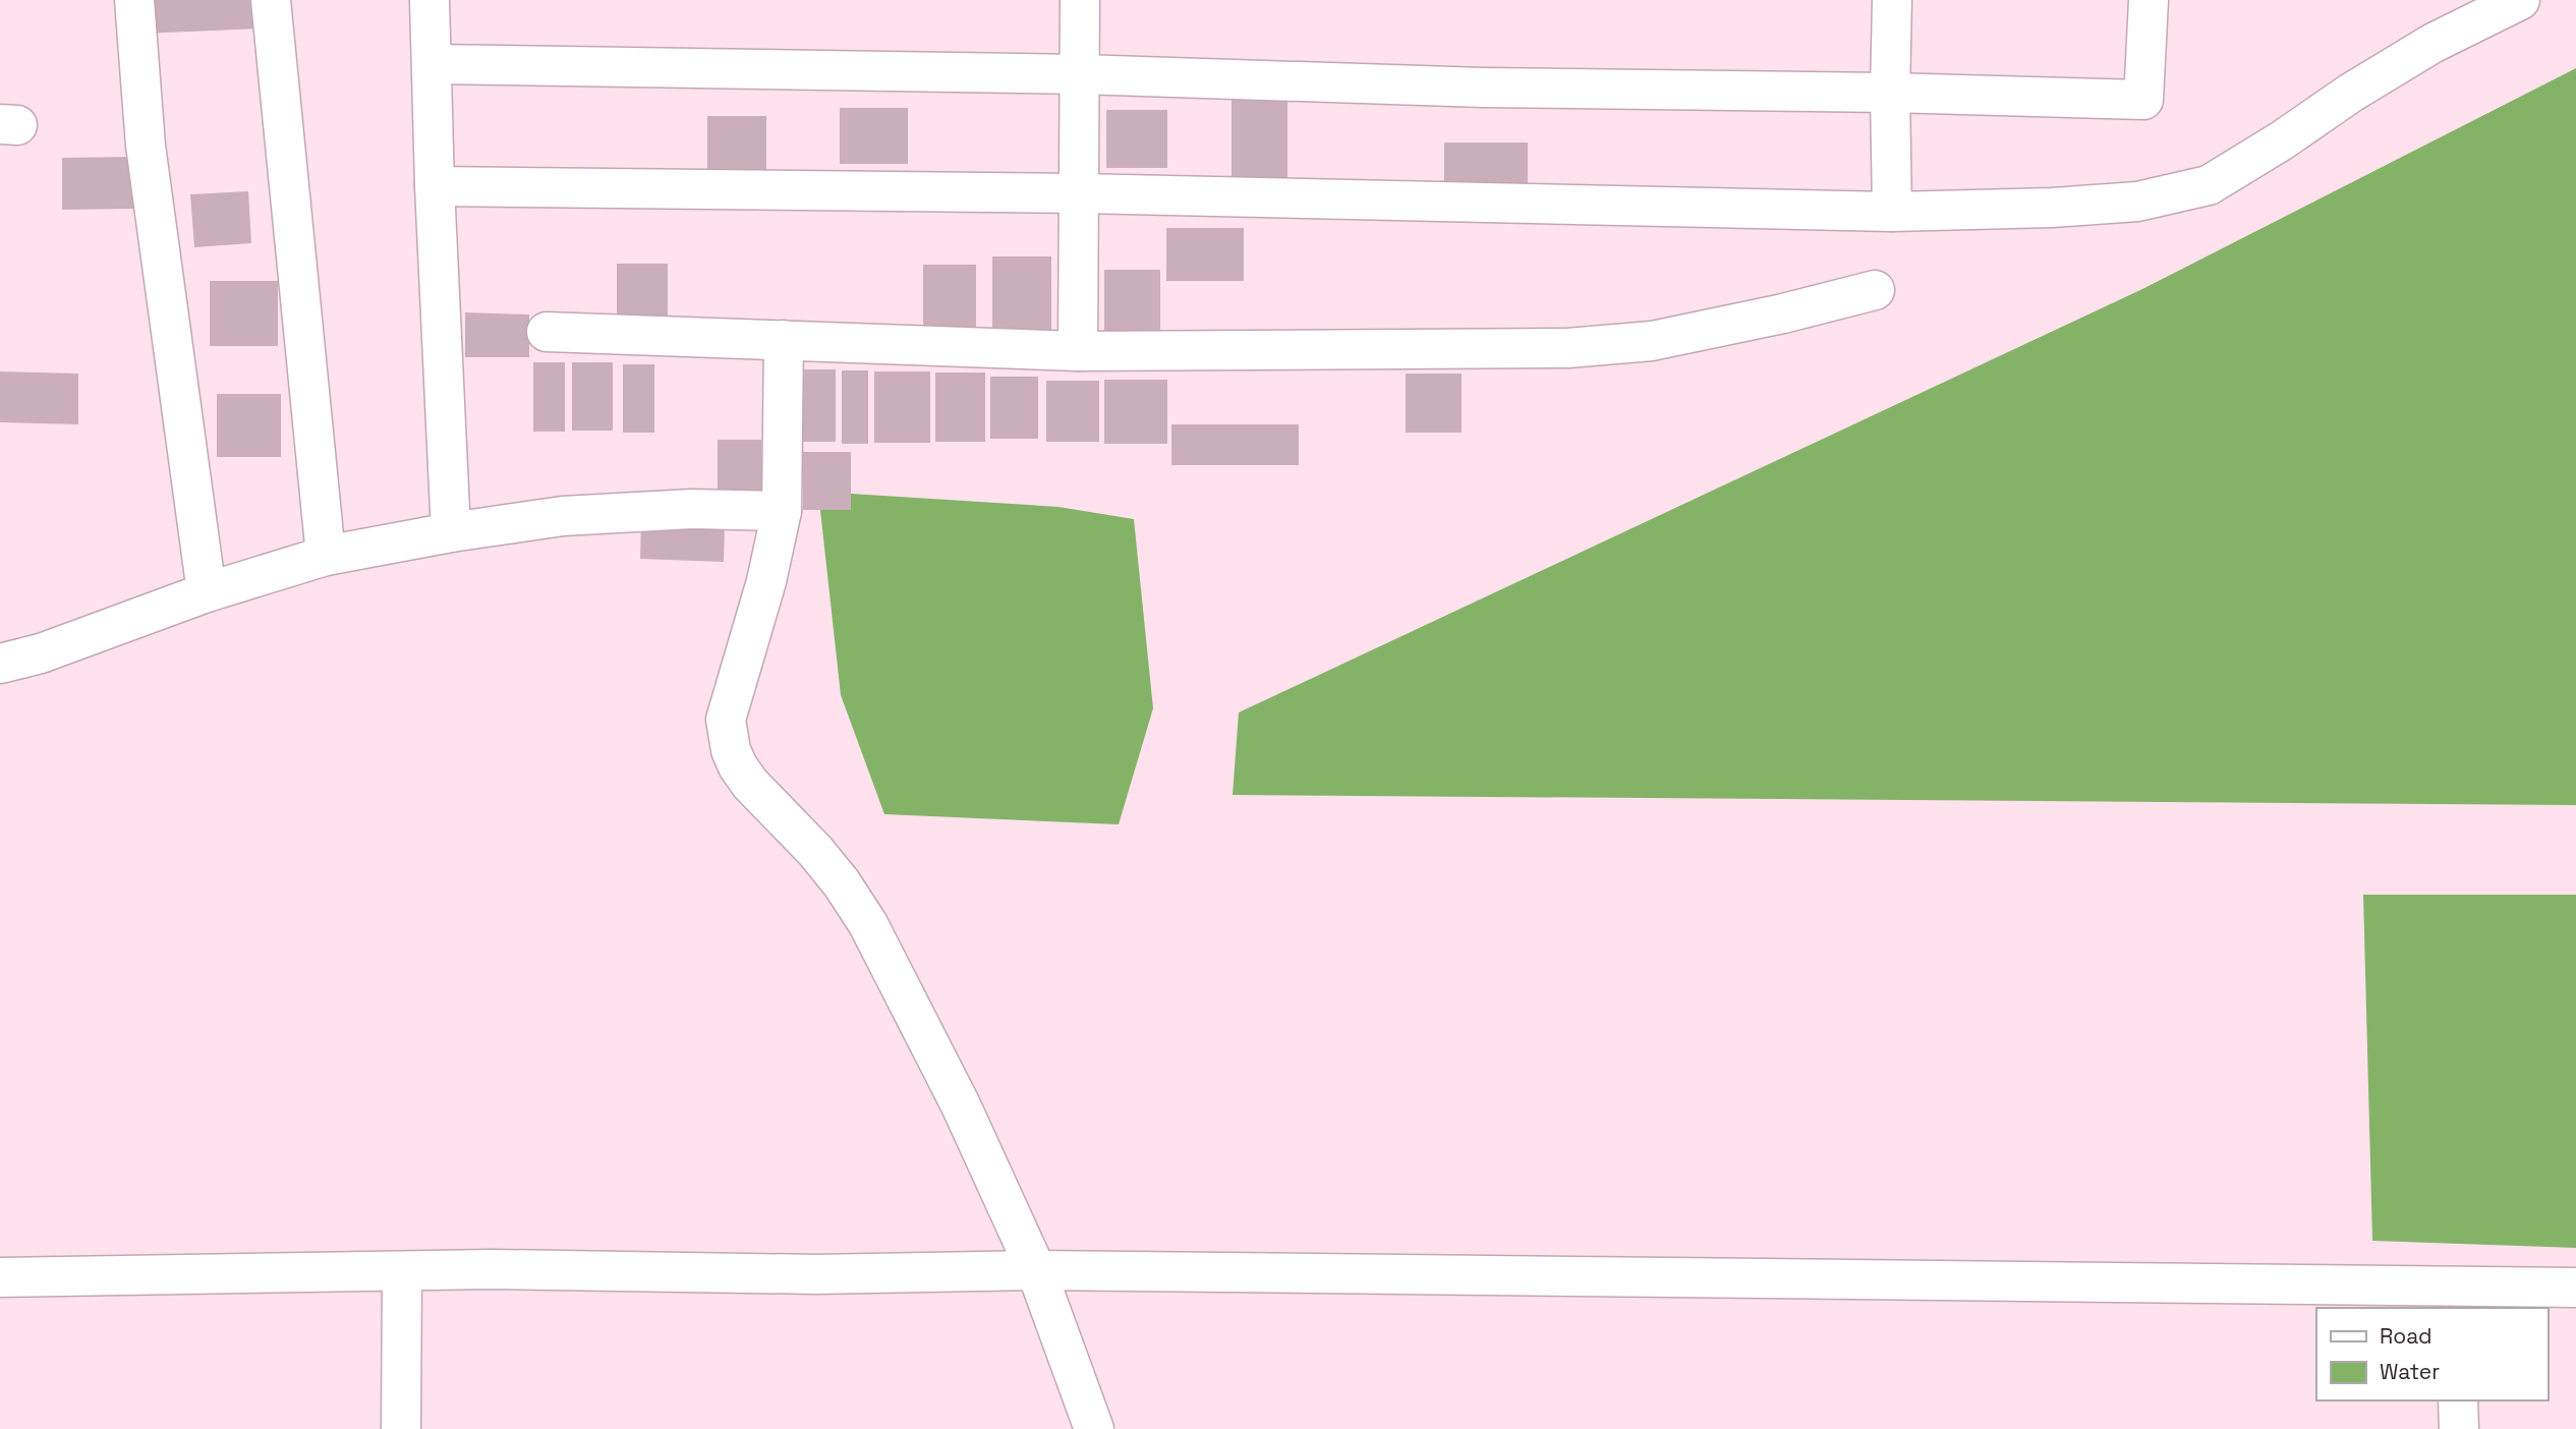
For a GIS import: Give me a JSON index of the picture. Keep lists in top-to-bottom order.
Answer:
{
  "legend": ["Road", "Water"]
}
